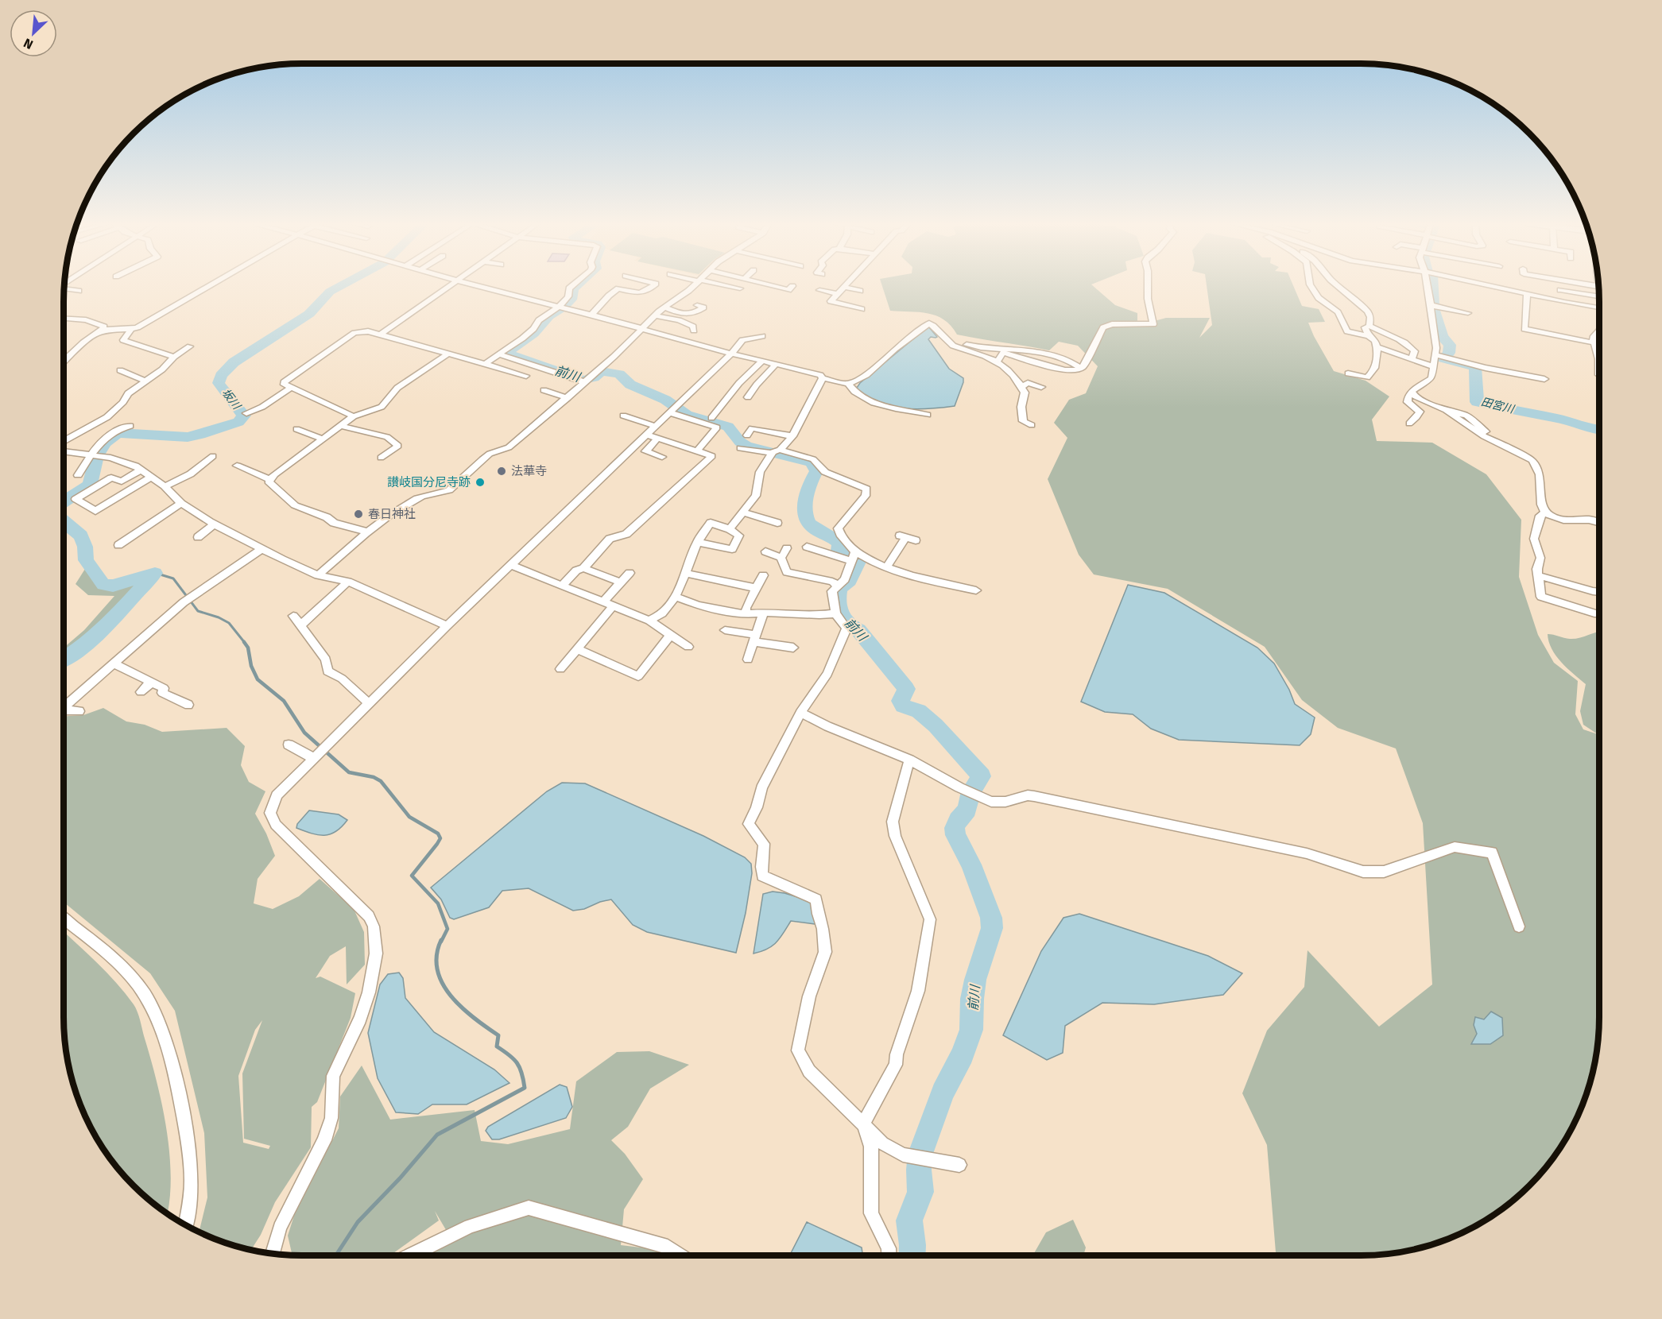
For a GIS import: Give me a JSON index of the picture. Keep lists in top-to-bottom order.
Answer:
{
  "water": ["前川", "坂川", "田宮川"],
  "places": ["法華寺", "讃岐国分尼寺跡", "春日神社"],
  "north": "bottom left"
}
